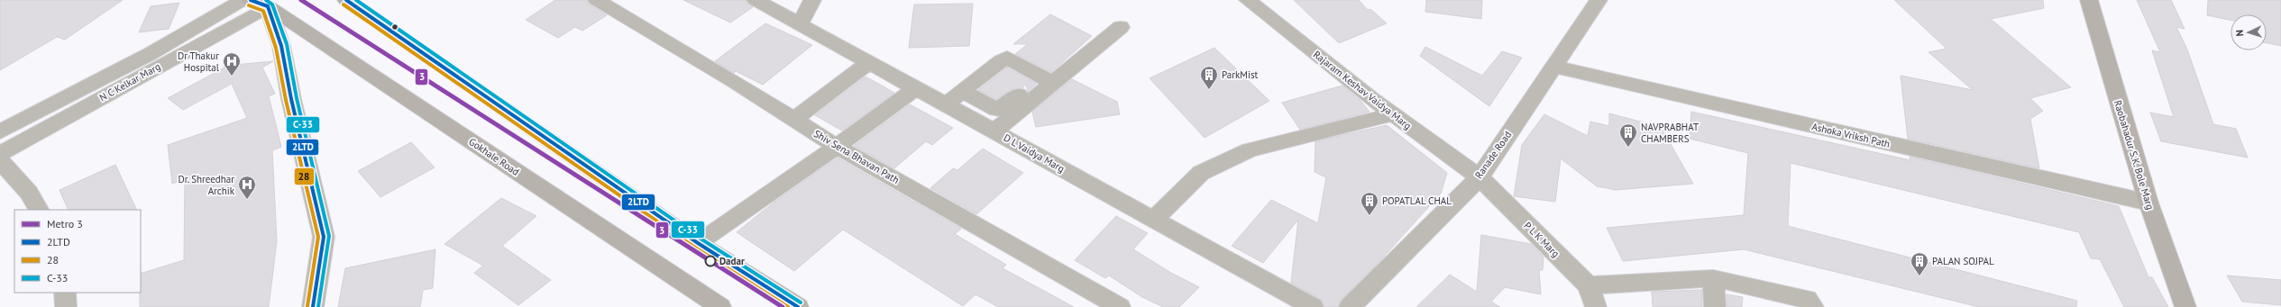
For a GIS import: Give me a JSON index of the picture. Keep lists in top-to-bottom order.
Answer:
{
  "streets": {
    "main road": ["Raobahadur S.K. Bole Marg", "Gokhale Road"],
    "street": [
      "N C Kelkar Marg",
      "Rajaram Keshav Vaidya Marg",
      "Ashoka Vriksh Path",
      "D L Vaidya Marg",
      "Ranade Road",
      "Shiv Sena Bhavan Path",
      "P L K Marg"
    ]
  },
  "crossings": [
    ["N C Kelkar Marg", "Gokhale Road"],
    ["Rajaram Keshav Vaidya Marg", "Ranade Road"],
    ["Rajaram Keshav Vaidya Marg", "P L K Marg"],
    ["Ashoka Vriksh Path", "Ranade Road"],
    ["Ashoka Vriksh Path", "Raobahadur S.K. Bole Marg"],
    ["Ranade Road", "P L K Marg"]
  ],
  "places": {
    "hospital": ["Dr Thakur Hospital", "Dr. Shreedhar Archik"],
    "building": [
      "ParkMist",
      "NAVPRABHAT CHAMBERS",
      "POPATLAL CHAL",
      "PALAN SOJPAL"
    ],
    "other": ["Dadar"]
  },
  "lines": [
    "metro line 3",
    "transit line 2LTD",
    "transit line C-33",
    "transit line 28"
  ],
  "legend": [
    "Metro 3",
    "2LTD",
    "28",
    "C-33"
  ],
  "north": "left"
}
